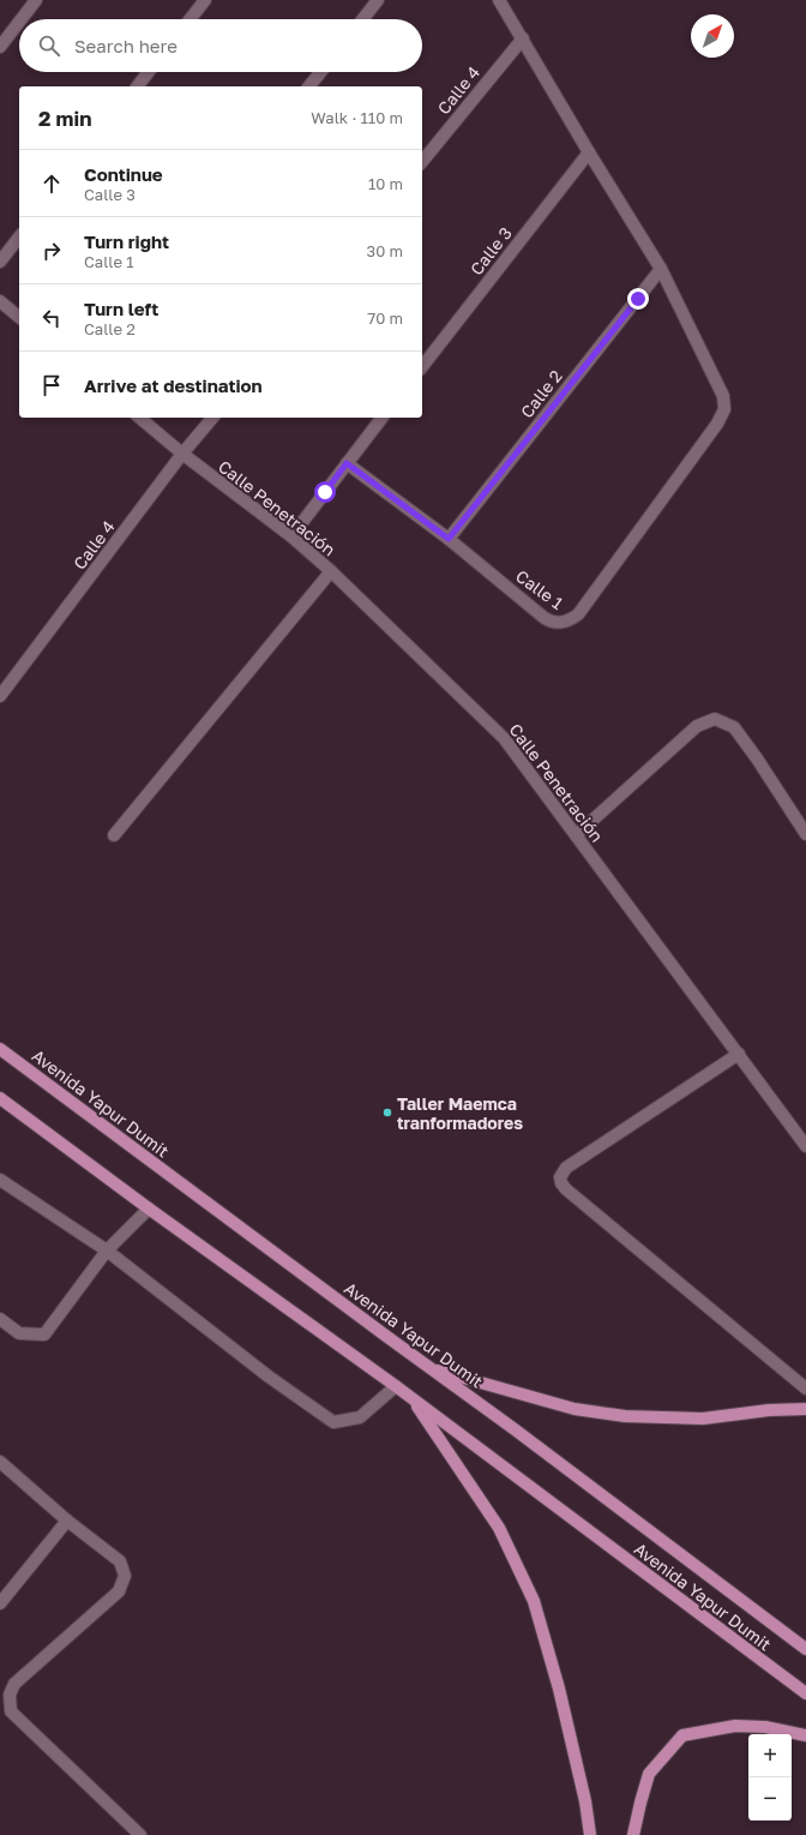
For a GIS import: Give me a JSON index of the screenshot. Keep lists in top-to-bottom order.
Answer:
{
  "streets": {
    "main road": ["Avenida Yapur Dumit"],
    "street": [
      "Calle 4",
      "Calle 3",
      "Calle 2",
      "Calle Penetración",
      "Calle 1"
    ]
  },
  "crossings": [
    ["Calle 4", "Calle Penetración"],
    ["Calle 2", "Calle 1"]
  ],
  "places": ["Taller Maemca tranformadores"],
  "north": "top right",
  "page": {
    "search": "Search here",
    "heading": ["2 min", "Walk · 110 m"],
    "list": [
      ["Continue", "Calle 3", "10 m"],
      ["Turn right", "Calle 1", "30 m"],
      ["Turn left", "Calle 2", "70 m"],
      "Arrive at destination"
    ],
    "map_buttons": ["+", "−"]
  }
}
